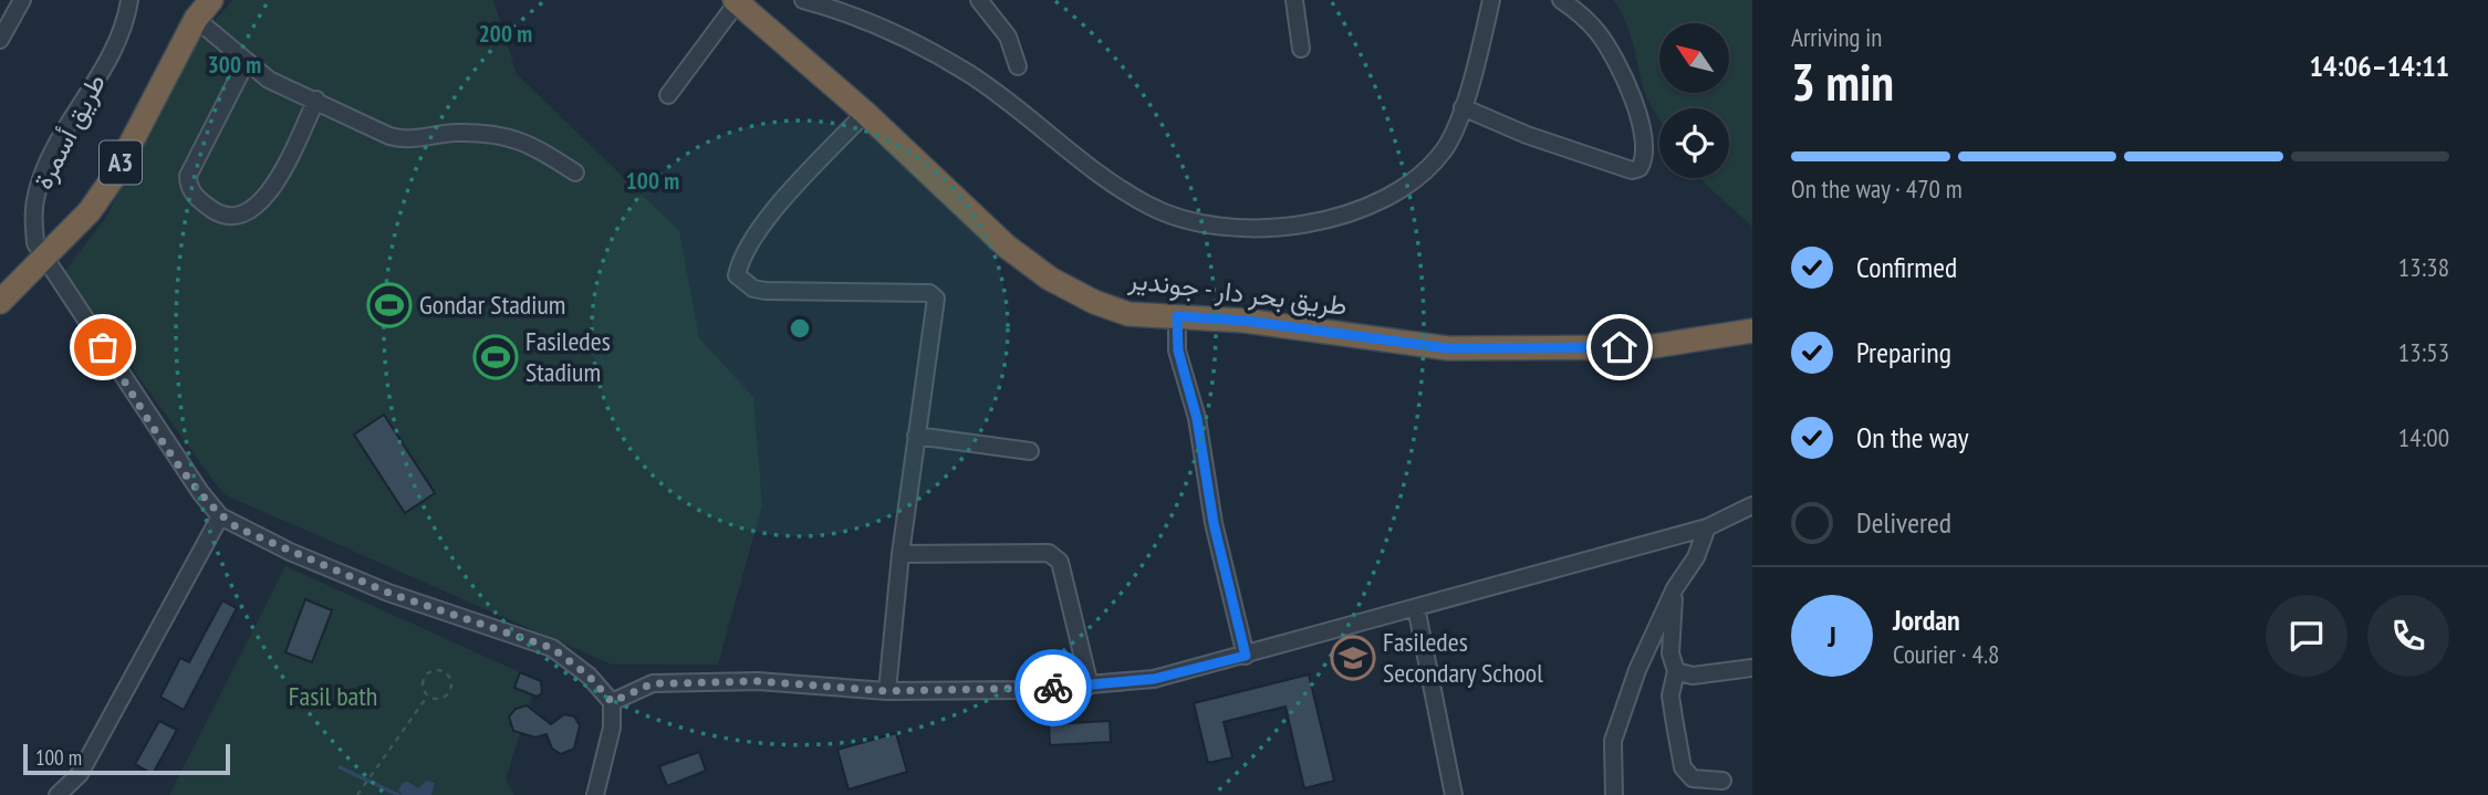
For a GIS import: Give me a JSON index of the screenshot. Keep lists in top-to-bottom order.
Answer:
{
  "streets": {
    "highway": ["A3", "طريق بحر دار - جوندير"],
    "street": ["طريق أسمرة"]
  },
  "crossings": [
    ["طريق أسمرة", "A3"]
  ],
  "parks": ["Fasil bath"],
  "places": {
    "sports": ["Gondar Stadium", "Fasiledes Stadium"],
    "school or university": ["Fasiledes Secondary School"]
  },
  "scale_bar": "100 m",
  "north": "top left",
  "page": {
    "heading": ["3 min", "Arriving in", "14:06–14:11"],
    "panel": ["Jordan", "Courier · 4.8"],
    "bar": "On the way · 470 m",
    "list": [
      ["Confirmed", "13:38"],
      ["Preparing", "13:53"],
      ["On the way", "14:00"],
      "Delivered"
    ],
    "round": "J",
    "scale": "100 m"
  },
  "rings": ["200 m", "300 m", "100 m"]
}
